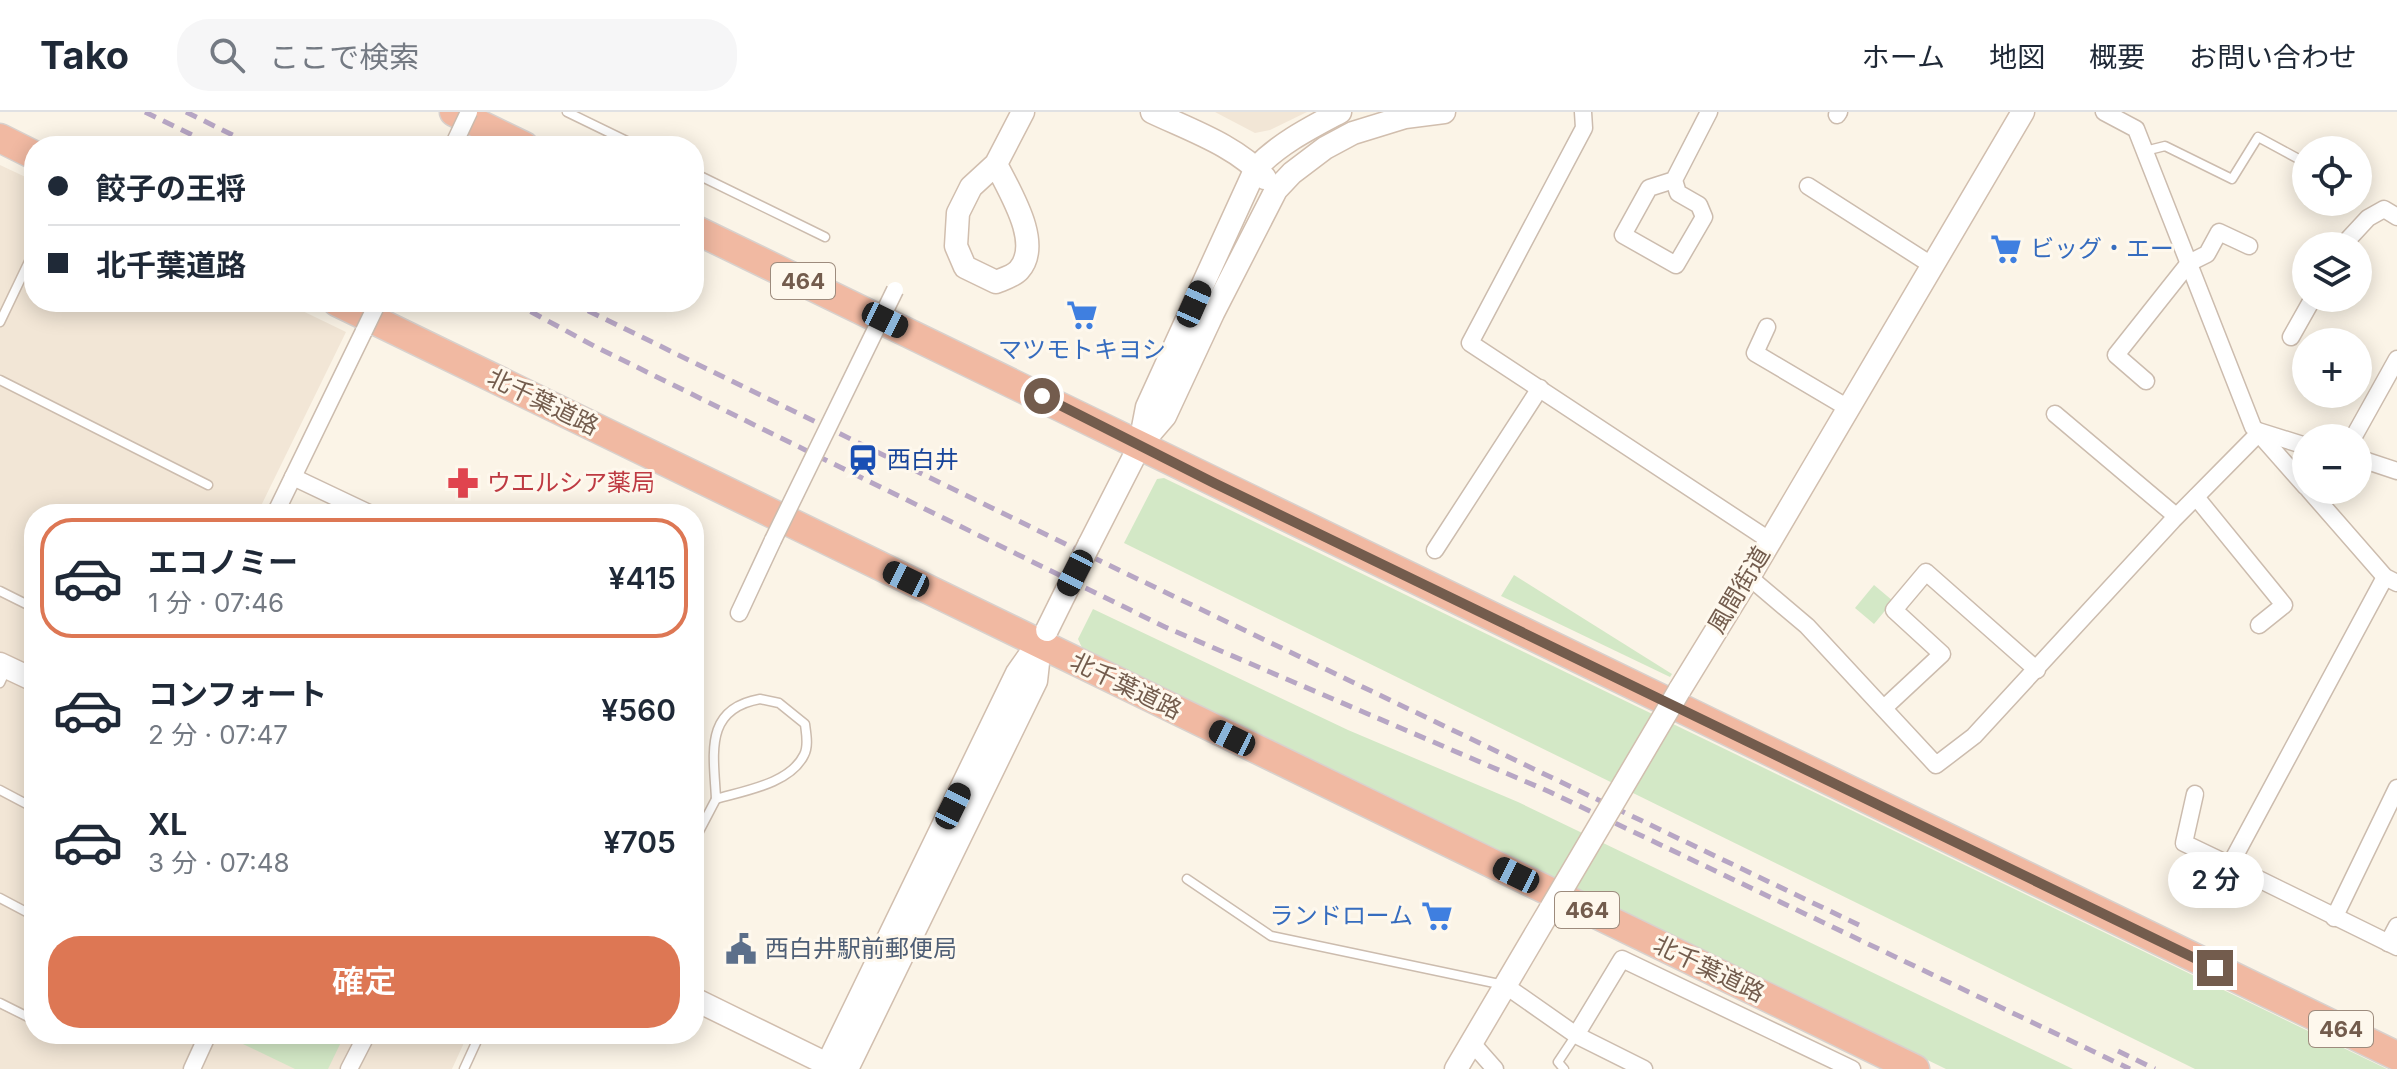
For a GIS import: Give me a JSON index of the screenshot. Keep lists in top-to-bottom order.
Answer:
{
  "streets": {
    "highway": ["464", "北千葉道路"],
    "street": ["風間街道"]
  },
  "places": {
    "supermarket": ["ビッグ・エー", "マツモトキヨシ", "ランドローム"],
    "station": ["西白井"],
    "pharmacy": ["ウエルシア薬局"],
    "public building": ["西白井駅前郵便局"]
  },
  "page": {
    "header": "Tako",
    "search": "ここで検索",
    "nav": [
      "ホーム",
      "地図",
      "概要",
      "お問い合わせ"
    ],
    "map_buttons": ["+", "−"],
    "banner": ["餃子の王将", "北千葉道路"],
    "list": [
      {
        "name": "エコノミー",
        "note": "1 分 · 07:46",
        "value": "¥415"
      },
      {
        "name": "コンフォート",
        "note": "2 分 · 07:47",
        "value": "¥560"
      },
      {
        "name": "XL",
        "note": "3 分 · 07:48",
        "value": "¥705"
      }
    ],
    "bubble": "2 分",
    "buttons": "確定"
  }
}
